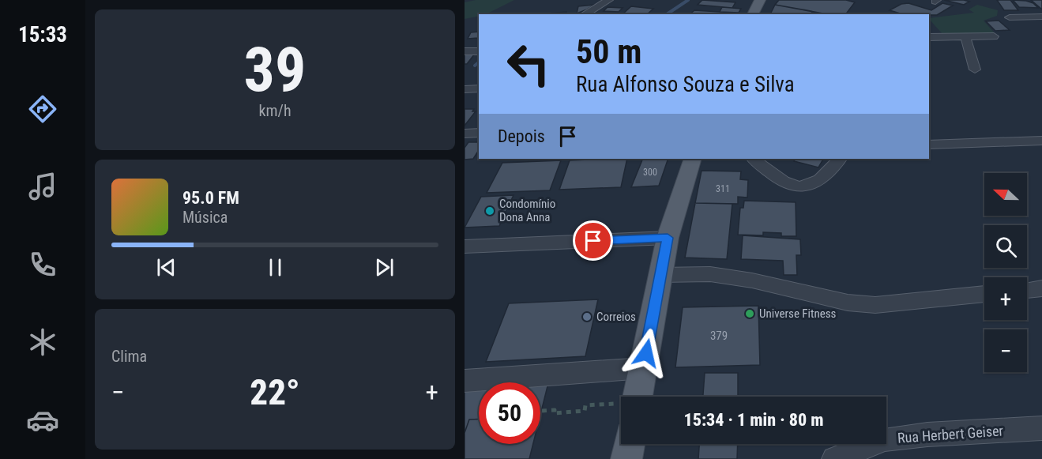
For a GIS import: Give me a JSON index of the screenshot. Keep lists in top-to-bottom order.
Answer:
{
  "streets": {
    "street": ["Rua Herbert Geiser"]
  },
  "places": ["Condomínio Dona Anna", "Universe Fitness", "Correios"],
  "house_numbers": ["300", "311", "379"],
  "north": "left",
  "page": {
    "tabs": "15:33",
    "tile": [
      ["39", "km/h"],
      "Clima"
    ],
    "turn": ["50 m", "Rua Alfonso Souza e Silva"],
    "then": "Depois",
    "map_buttons": ["+", "−"],
    "song": ["95.0 FM", "Música"],
    "heat": ["−", "22°", "+"],
    "limit": "50",
    "trip": "15:34 · 1 min · 80 m"
  }
}
